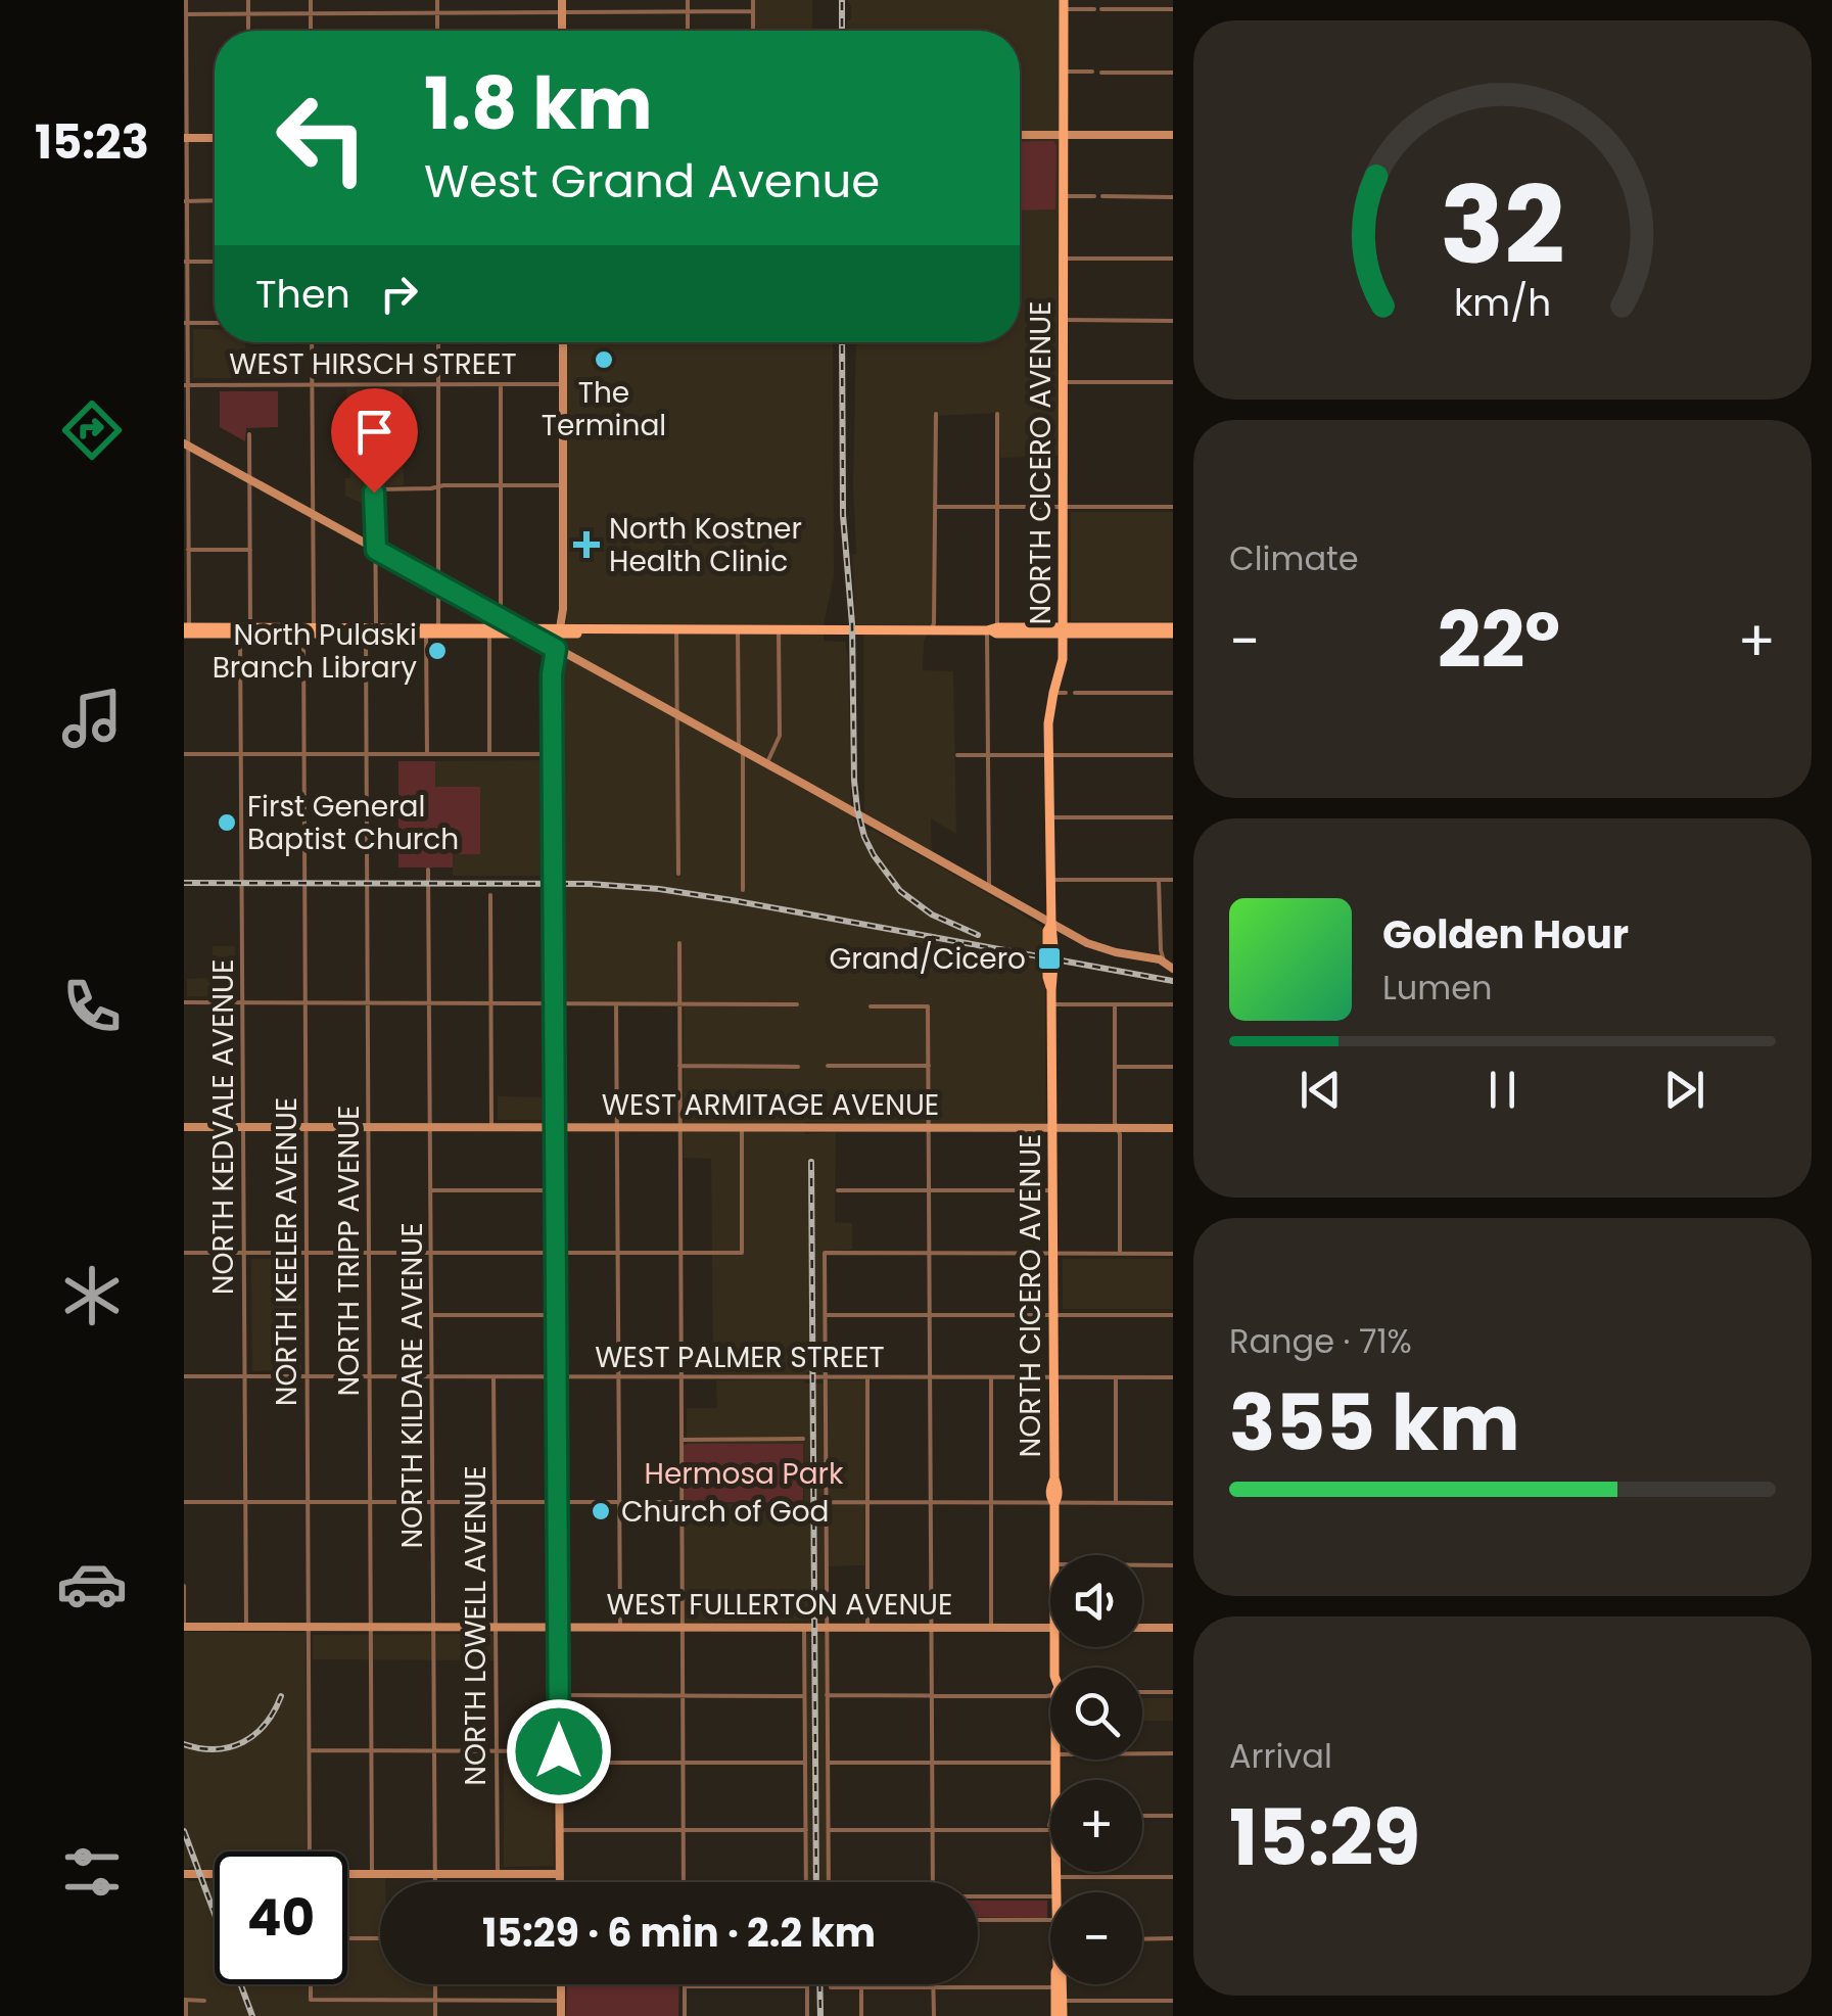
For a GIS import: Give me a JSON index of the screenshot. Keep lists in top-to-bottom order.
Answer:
{
  "streets": {
    "main road": ["NORTH CICERO AVENUE", "WEST ARMITAGE AVENUE", "WEST FULLERTON AVENUE"],
    "street": [
      "WEST HIRSCH STREET",
      "NORTH KEDVALE AVENUE",
      "NORTH TRIPP AVENUE",
      "NORTH KEELER AVENUE",
      "WEST PALMER STREET",
      "NORTH KILDARE AVENUE",
      "NORTH LOWELL AVENUE"
    ]
  },
  "crossings": [
    ["WEST HIRSCH STREET", "NORTH KEELER AVENUE"],
    ["NORTH CICERO AVENUE", "WEST ARMITAGE AVENUE"],
    ["NORTH CICERO AVENUE", "WEST PALMER STREET"],
    ["WEST ARMITAGE AVENUE", "NORTH KEDVALE AVENUE"],
    ["WEST ARMITAGE AVENUE", "NORTH TRIPP AVENUE"],
    ["WEST ARMITAGE AVENUE", "NORTH KEELER AVENUE"],
    ["WEST ARMITAGE AVENUE", "NORTH KILDARE AVENUE"],
    ["NORTH KEDVALE AVENUE", "WEST PALMER STREET"],
    ["NORTH KEDVALE AVENUE", "WEST FULLERTON AVENUE"],
    ["NORTH TRIPP AVENUE", "WEST PALMER STREET"],
    ["NORTH TRIPP AVENUE", "WEST FULLERTON AVENUE"],
    ["NORTH KEELER AVENUE", "WEST PALMER STREET"],
    ["NORTH KEELER AVENUE", "WEST FULLERTON AVENUE"],
    ["WEST PALMER STREET", "NORTH KILDARE AVENUE"],
    ["WEST PALMER STREET", "NORTH LOWELL AVENUE"],
    ["NORTH KILDARE AVENUE", "WEST FULLERTON AVENUE"],
    ["WEST FULLERTON AVENUE", "NORTH LOWELL AVENUE"]
  ],
  "parks": ["Hermosa Park"],
  "places": {
    "other": [
      "The Terminal",
      "North Pulaski Branch Library",
      "First General Baptist Church",
      "Church of God"
    ],
    "health": ["North Kostner Health Clinic"],
    "transit": ["Grand/Cicero"]
  },
  "page": {
    "tabs": "15:23",
    "turn": ["1.8 km", "West Grand Avenue"],
    "then": "Then",
    "tile": [
      "Climate",
      ["Range · 71%", "355 km"],
      ["Arrival", "15:29"]
    ],
    "heat": ["−", "22°", "+"],
    "song": ["Golden Hour", "Lumen"],
    "map_buttons": ["+", "−"],
    "limit": "40",
    "trip": "15:29 · 6 min · 2.2 km",
    "gauge": ["32", "km/h"]
  }
}
